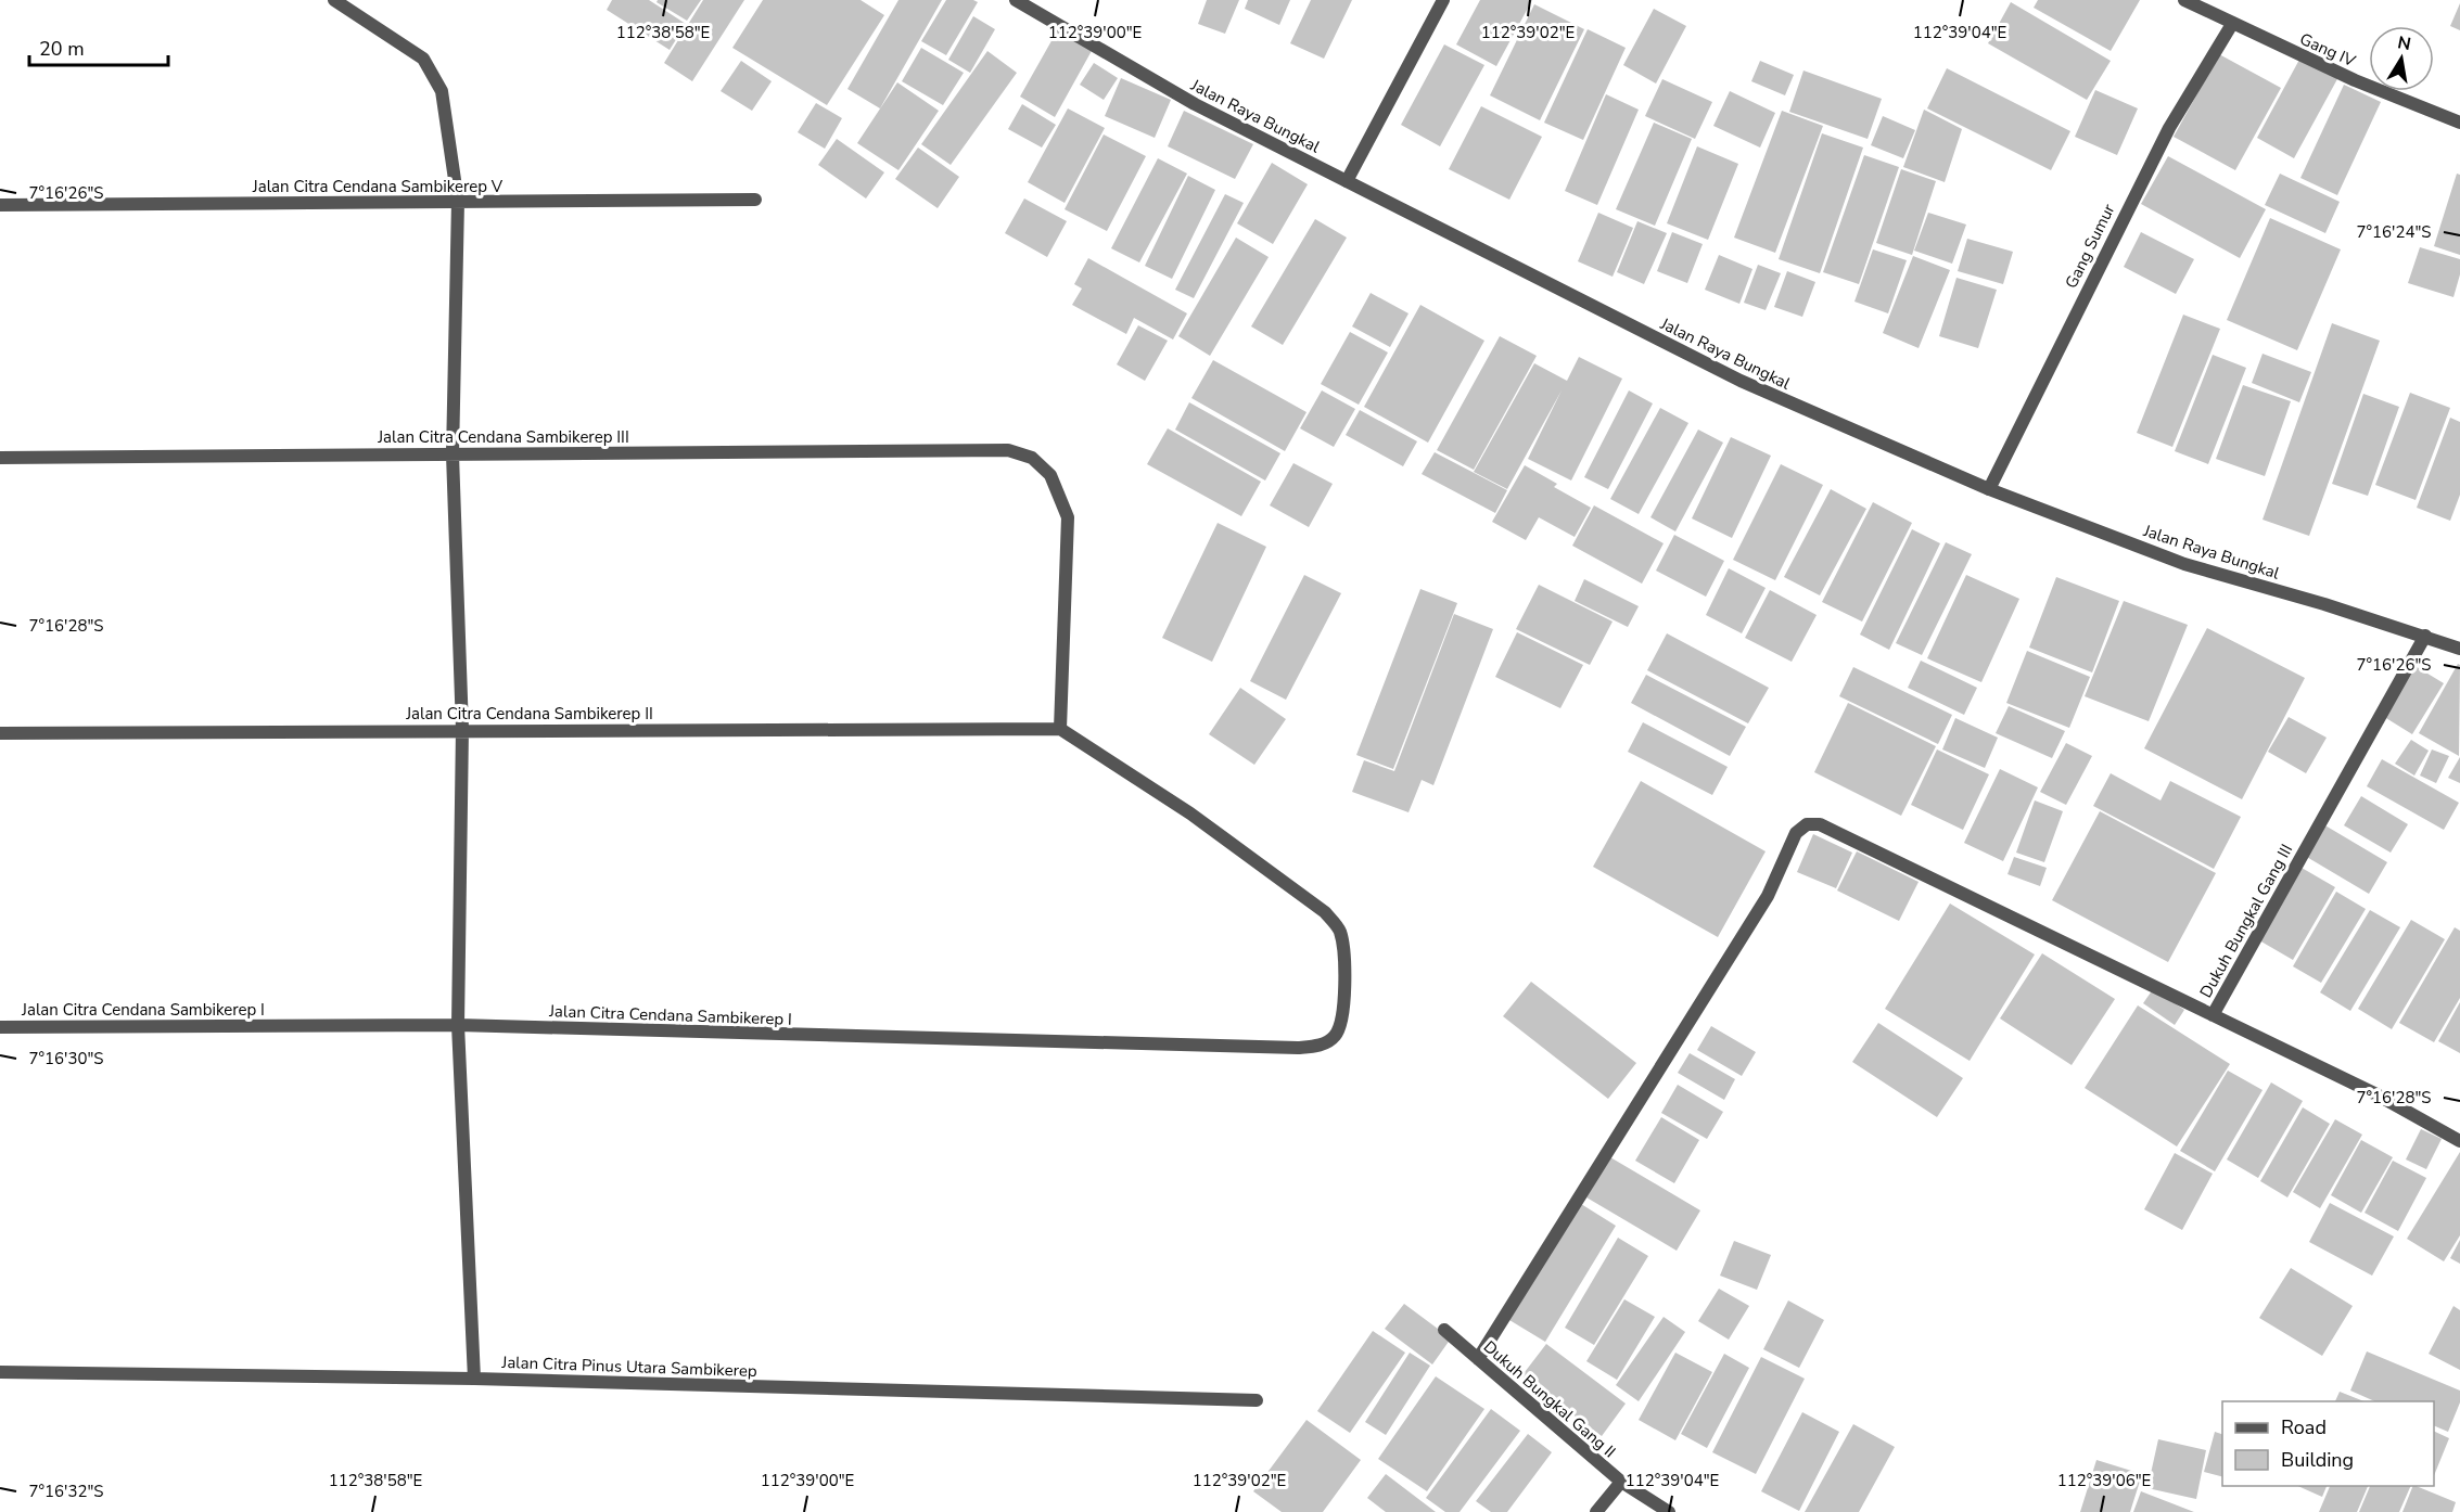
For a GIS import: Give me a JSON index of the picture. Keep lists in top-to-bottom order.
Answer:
{
  "streets": {
    "street": [
      "Gang IV",
      "Jalan Raya Bungkal",
      "Jalan Citra Cendana Sambikerep V",
      "Gang Sumur",
      "Jalan Citra Cendana Sambikerep III",
      "Jalan Citra Cendana Sambikerep II",
      "Dukuh Bungkal Gang III",
      "Jalan Citra Cendana Sambikerep I",
      "Jalan Citra Pinus Utara Sambikerep",
      "Dukuh Bungkal Gang II"
    ]
  },
  "crossings": [
    ["Gang IV", "Gang Sumur"],
    ["Jalan Raya Bungkal", "Gang Sumur"],
    ["Jalan Raya Bungkal", "Dukuh Bungkal Gang III"],
    ["Jalan Citra Cendana Sambikerep III", "Jalan Citra Cendana Sambikerep II"],
    ["Jalan Citra Cendana Sambikerep III", "Jalan Citra Cendana Sambikerep I"],
    ["Jalan Citra Cendana Sambikerep II", "Jalan Citra Cendana Sambikerep I"]
  ],
  "legend": ["Road", "Building"],
  "scale_bar": "20 m",
  "north": "top",
  "coordinates": [
    "112°38'58\"E",
    "112°39'00\"E",
    "112°39'02\"E",
    "112°39'04\"E",
    "7°16'26\"S",
    "7°16'24\"S",
    "7°16'28\"S",
    "7°16'30\"S",
    "112°39'06\"E",
    "7°16'32\"S"
  ]
}
